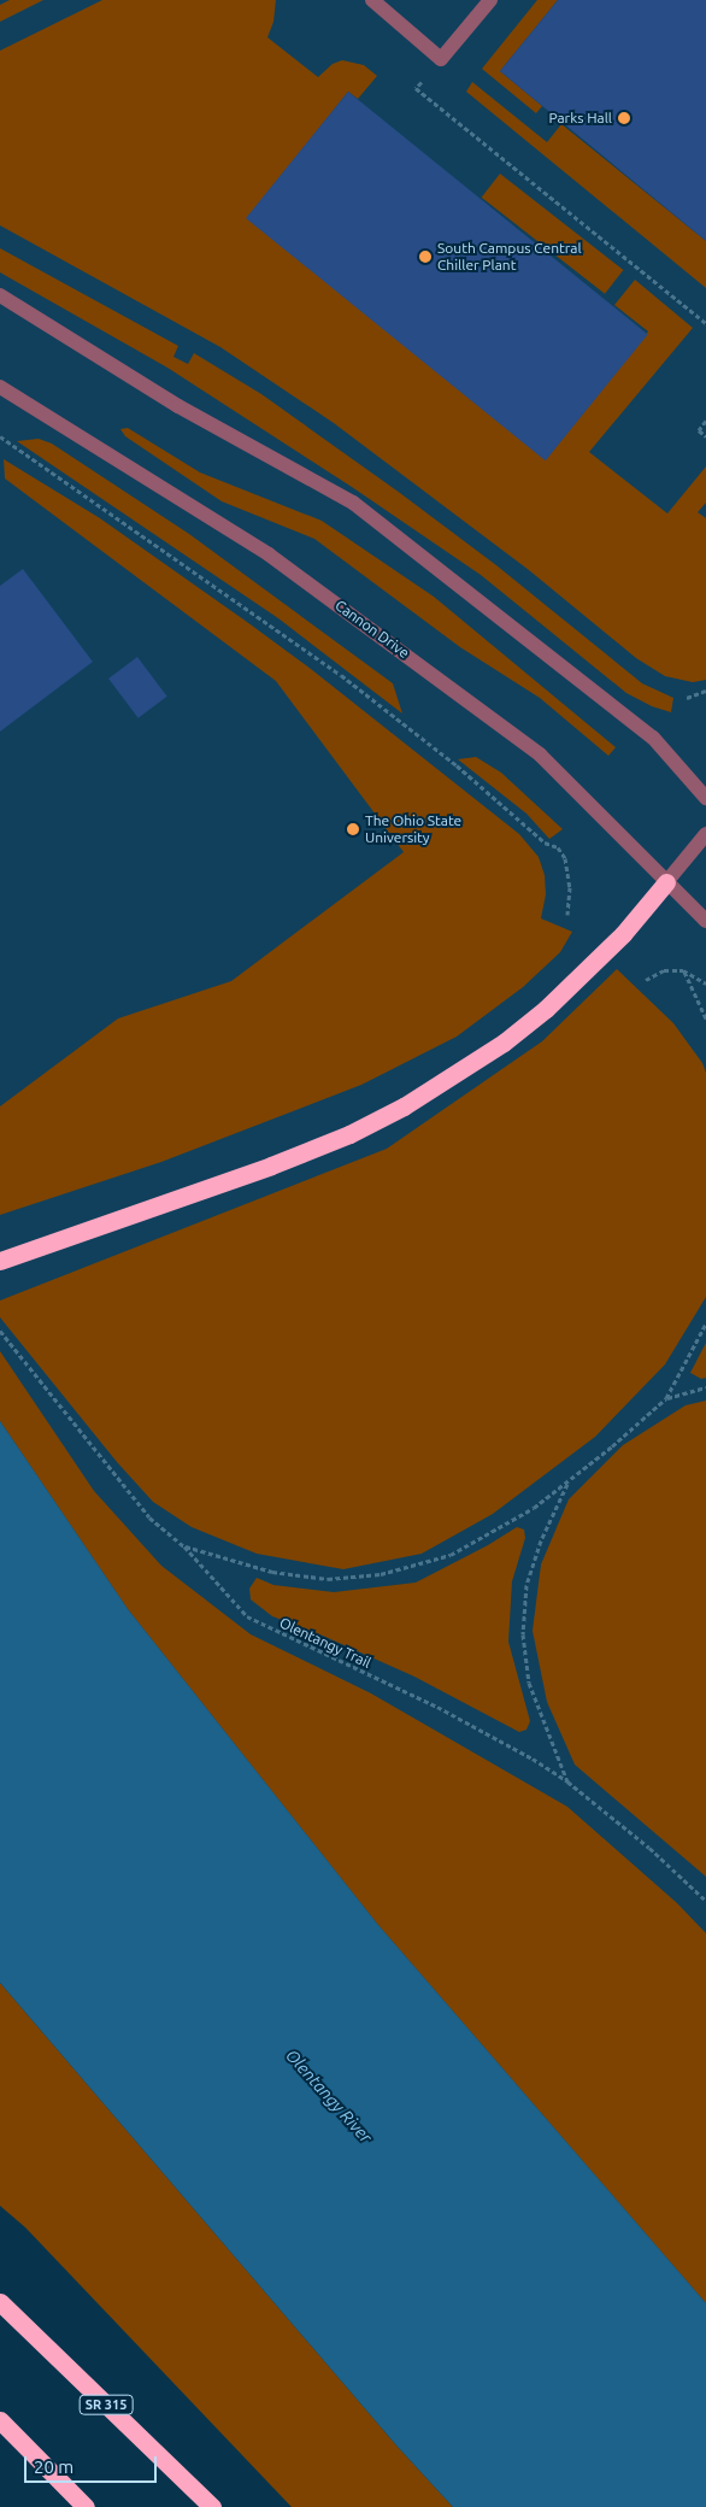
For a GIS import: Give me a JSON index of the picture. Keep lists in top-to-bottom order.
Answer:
{
  "streets": {
    "highway": ["SR 315"],
    "street": ["Cannon Drive"],
    "path": ["Olentangy Trail"]
  },
  "water": ["Olentangy River"],
  "places": ["Parks Hall", "South Campus Central Chiller Plant", "The Ohio State University"],
  "scale_bar": "20 m"
}
